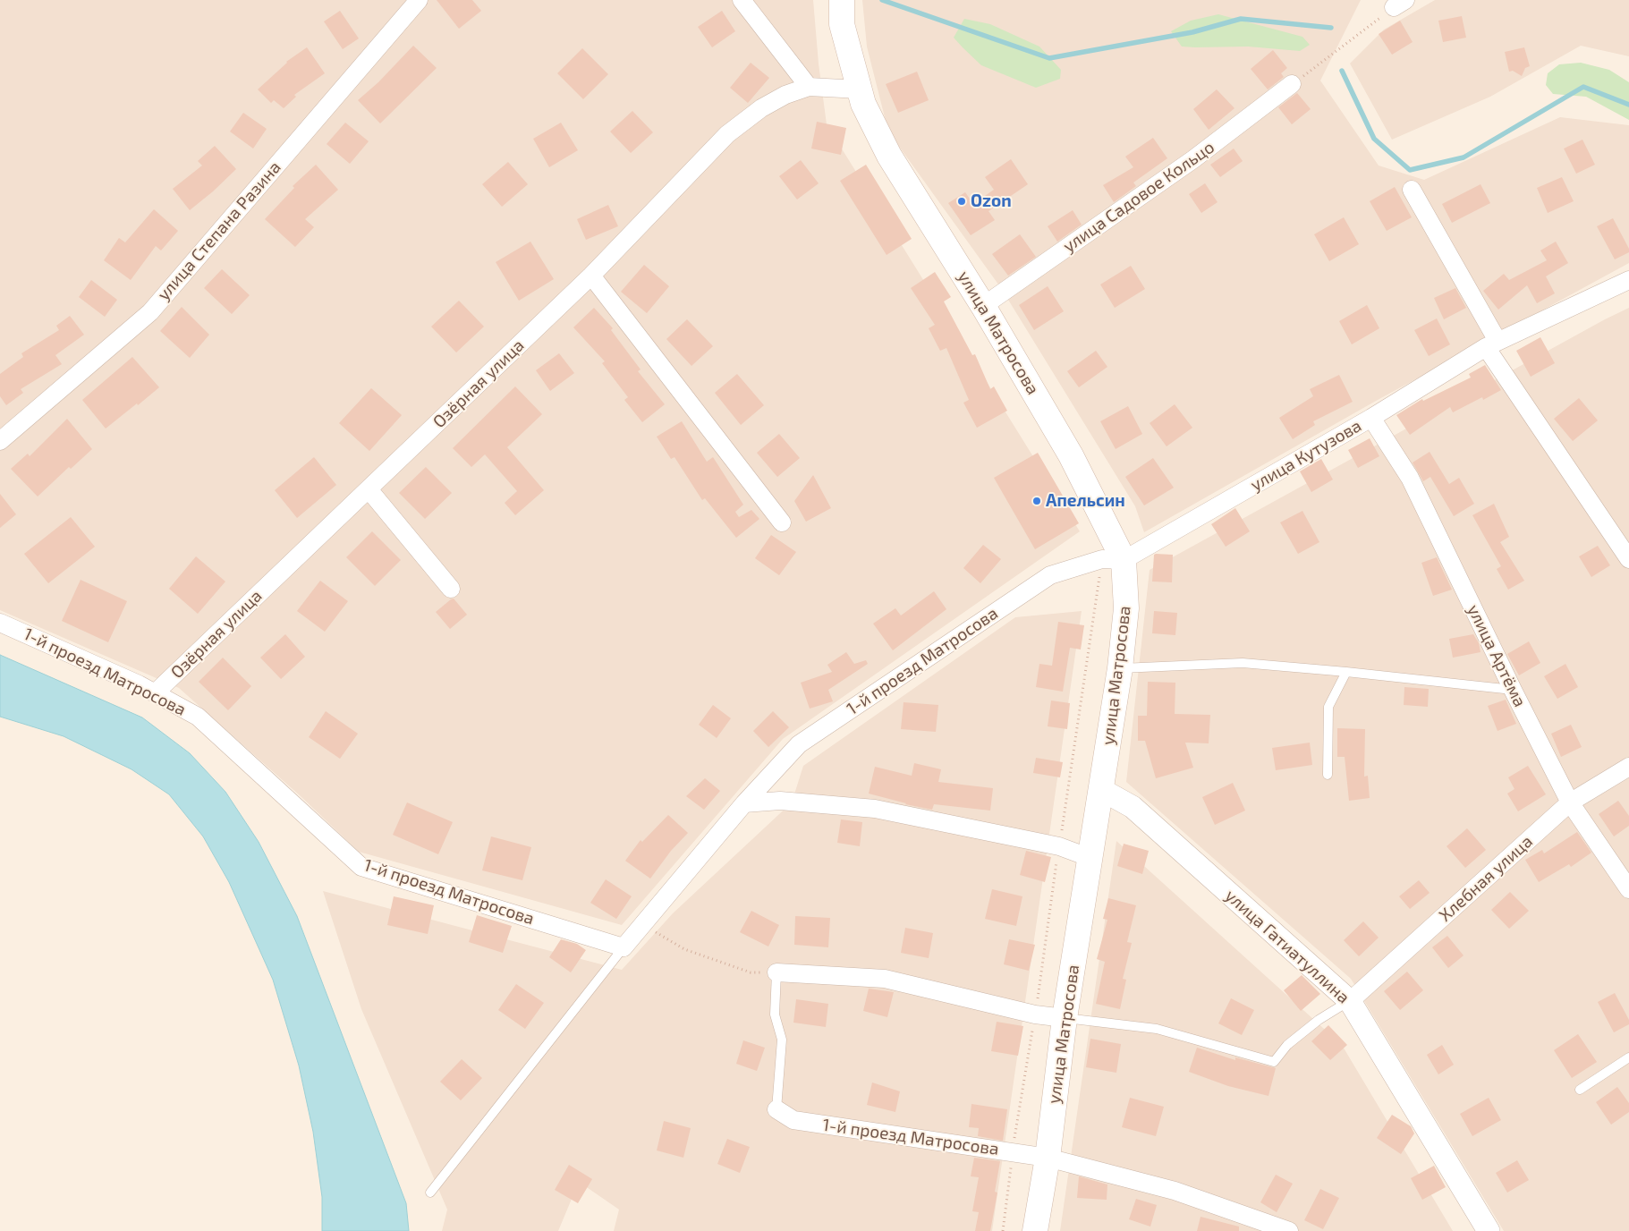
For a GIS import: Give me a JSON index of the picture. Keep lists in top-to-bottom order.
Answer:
{
  "streets": {
    "main road": ["улица Матросова"],
    "street": [
      "улица Садовое Кольцо",
      "улица Степана Разина",
      "Озёрная улица",
      "улица Кутузова",
      "улица Артёма",
      "1-й проезд Матросова",
      "Хлебная улица",
      "улица Гатиатуллина"
    ]
  },
  "crossings": [
    ["улица Садовое Кольцо", "улица Матросова"],
    ["улица Матросова", "улица Кутузова"],
    ["улица Матросова", "1-й проезд Матросова"],
    ["улица Матросова", "улица Гатиатуллина"],
    ["Озёрная улица", "1-й проезд Матросова"],
    ["улица Кутузова", "улица Артёма"],
    ["улица Кутузова", "1-й проезд Матросова"],
    ["улица Артёма", "Хлебная улица"],
    ["Хлебная улица", "улица Гатиатуллина"]
  ],
  "places": ["Ozon", "Апельсин"]
}
